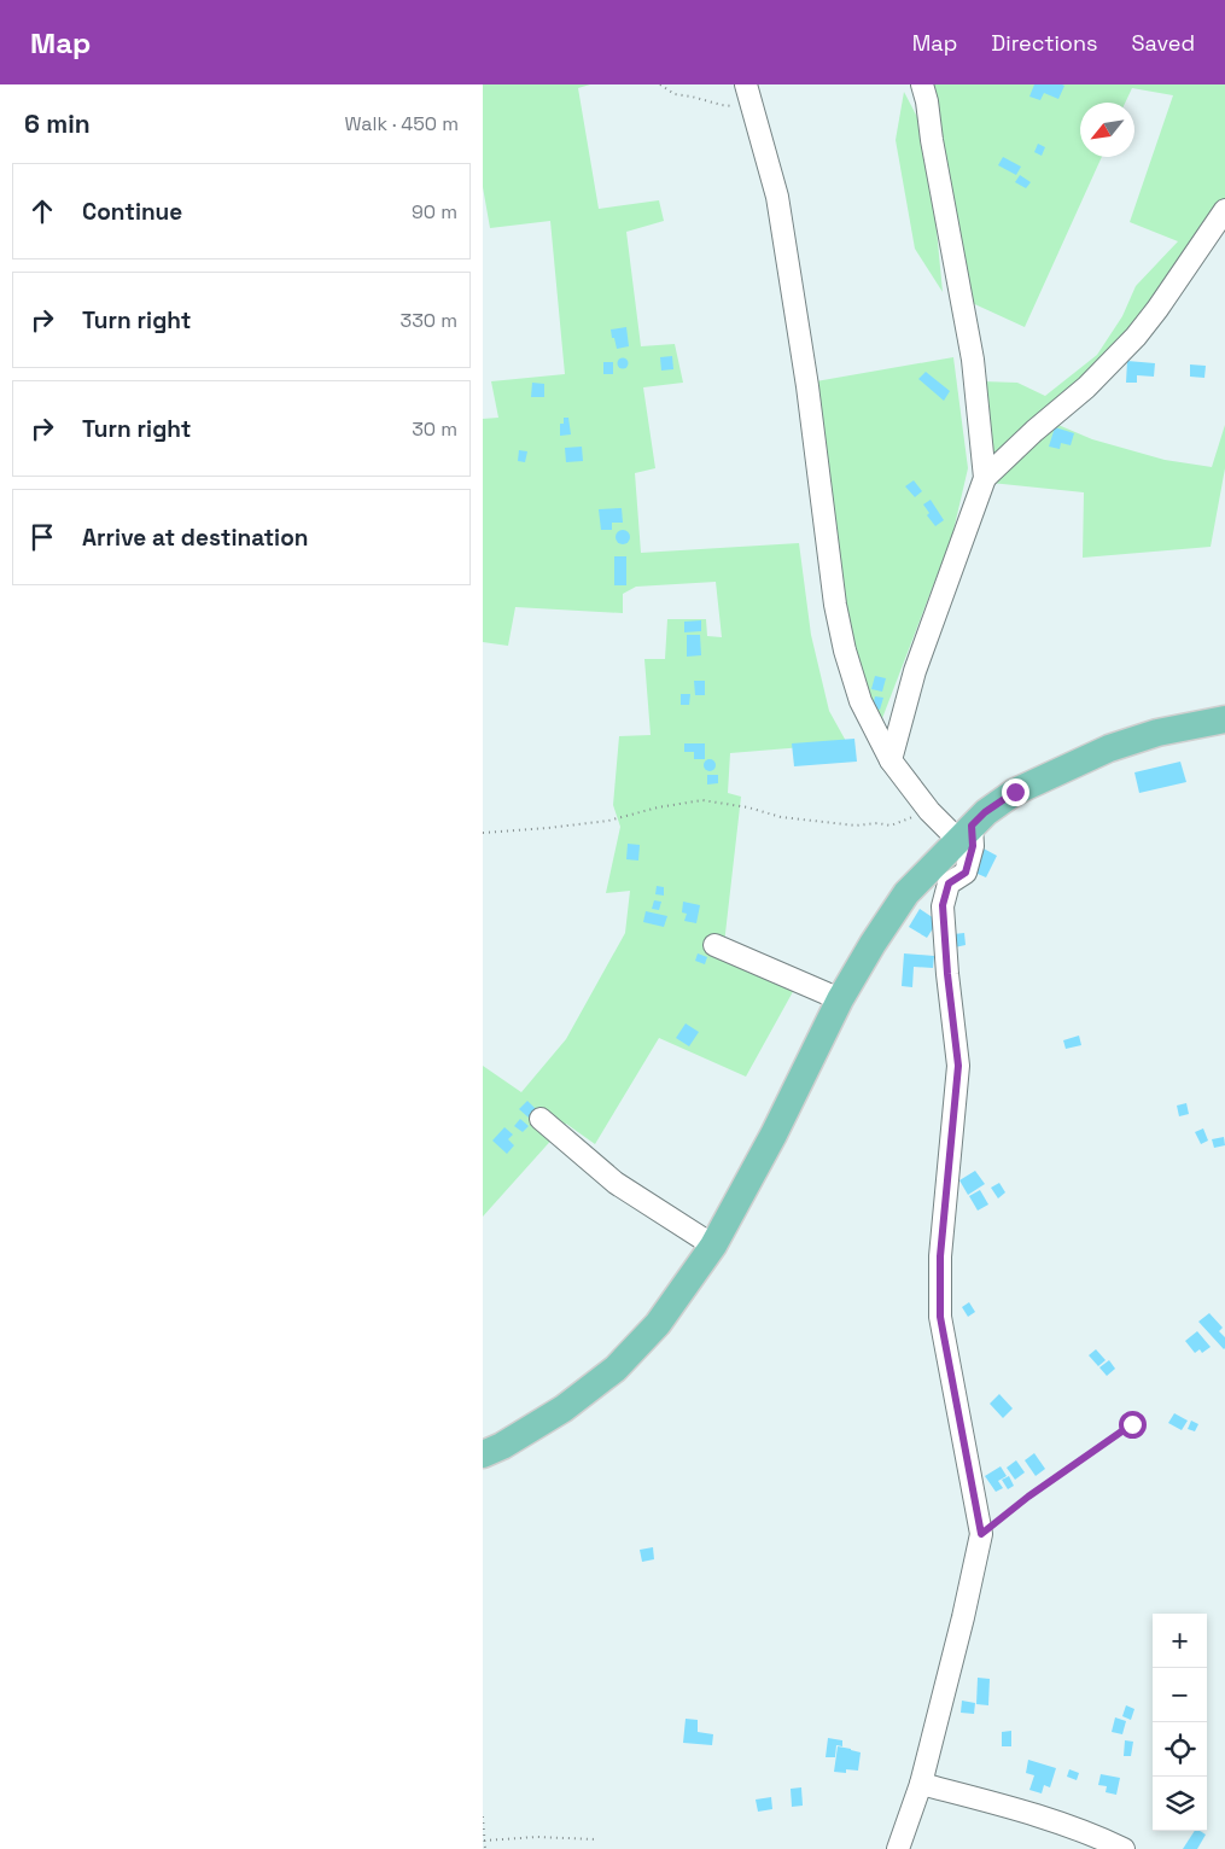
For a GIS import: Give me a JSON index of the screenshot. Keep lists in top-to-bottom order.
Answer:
{
  "north": "bottom left",
  "page": {
    "header": "Map",
    "nav": ["Map", "Directions", "Saved"],
    "heading": ["6 min", "Walk · 450 m"],
    "list": [
      ["Continue", "90 m"],
      ["Turn right", "330 m"],
      ["Turn right", "30 m"],
      "Arrive at destination"
    ],
    "map_buttons": ["+", "−"]
  }
}
